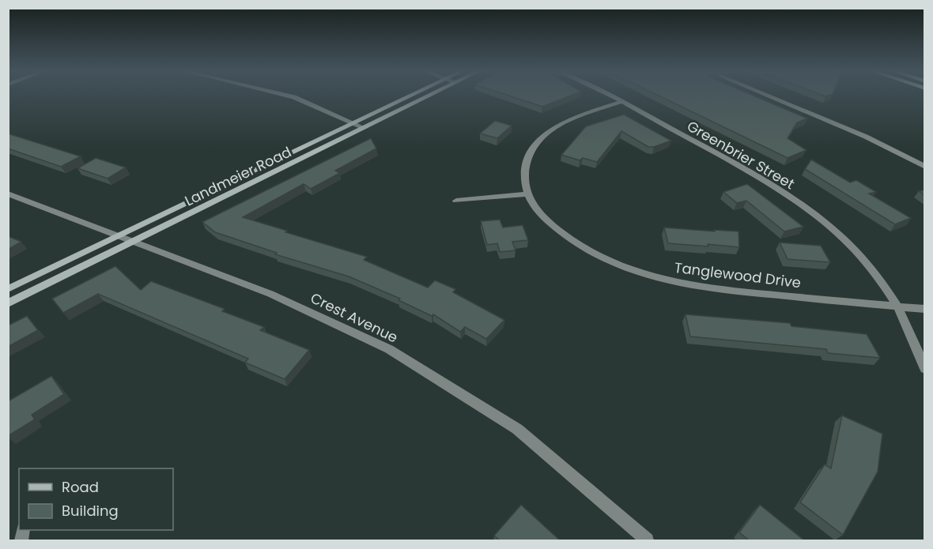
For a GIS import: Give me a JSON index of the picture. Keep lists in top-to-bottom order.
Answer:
{
  "streets": {
    "street": [
      "Greenbrier Street",
      "Landmeier Road",
      "Tanglewood Drive",
      "Crest Avenue"
    ]
  },
  "crossings": [
    ["Greenbrier Street", "Tanglewood Drive"],
    ["Landmeier Road", "Crest Avenue"]
  ],
  "legend": ["Road", "Building"]
}
